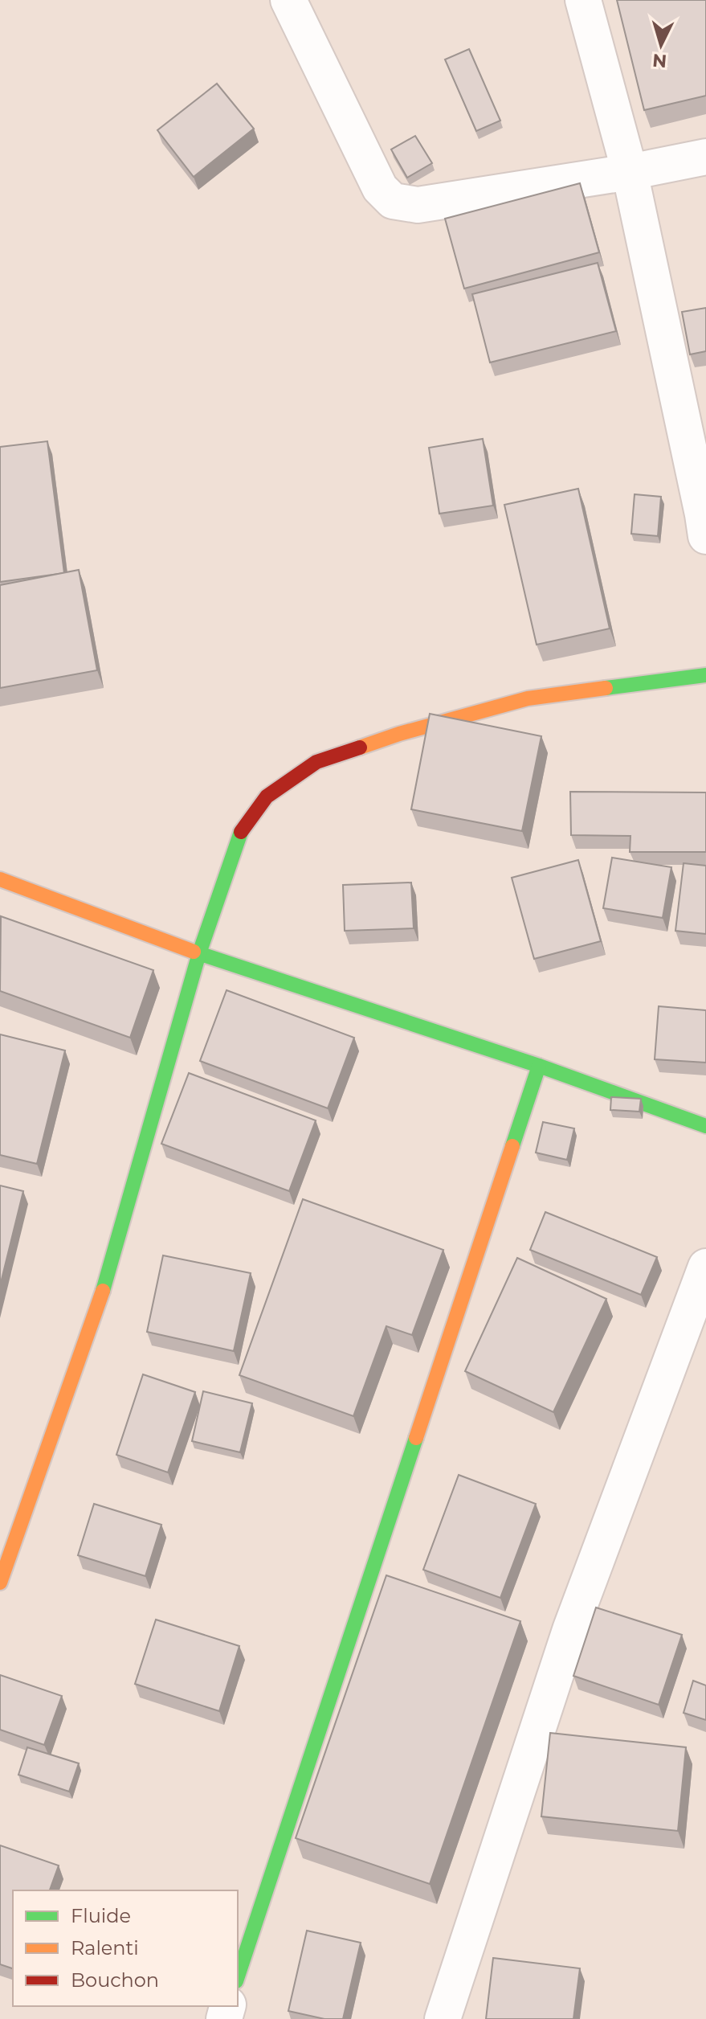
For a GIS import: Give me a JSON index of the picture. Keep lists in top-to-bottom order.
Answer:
{
  "legend": ["Fluide", "Ralenti", "Bouchon"],
  "north": "bottom"
}
